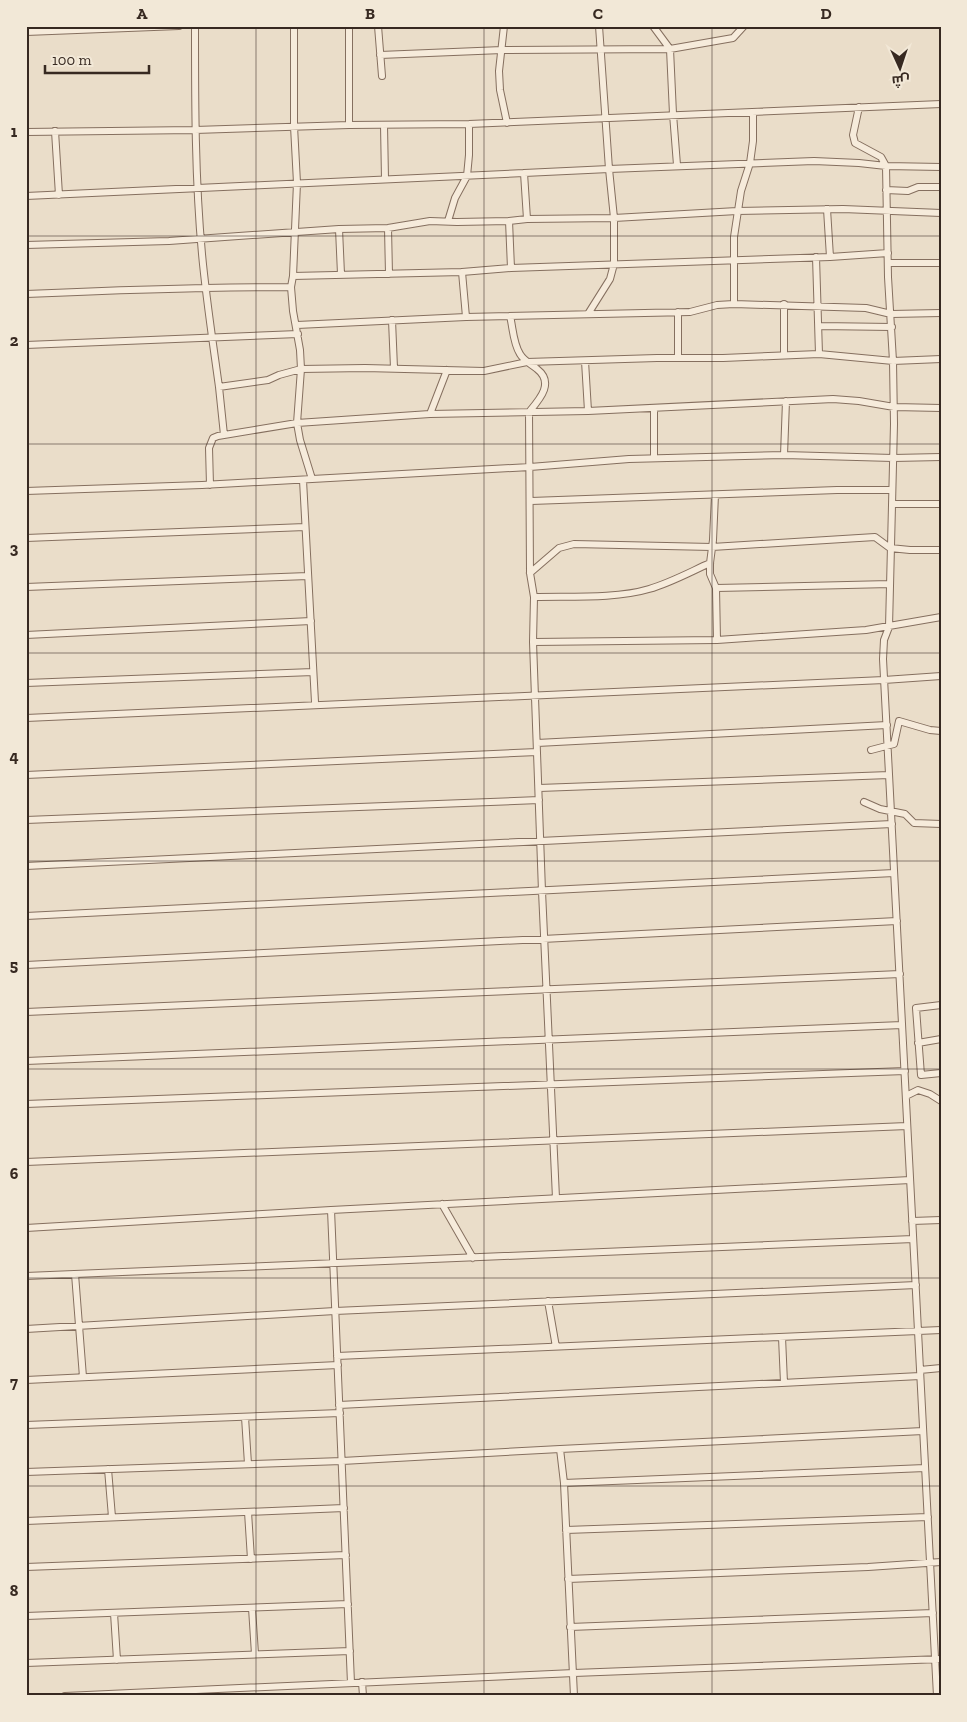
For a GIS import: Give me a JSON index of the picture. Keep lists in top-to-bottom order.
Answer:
{
  "scale_bar": "100 m",
  "north": "bottom",
  "grid": {
    "columns": [
      "A",
      "B",
      "C",
      "D"
    ],
    "rows": [
      "1",
      "2",
      "3",
      "4",
      "5",
      "6",
      "7",
      "8"
    ]
  }
}
